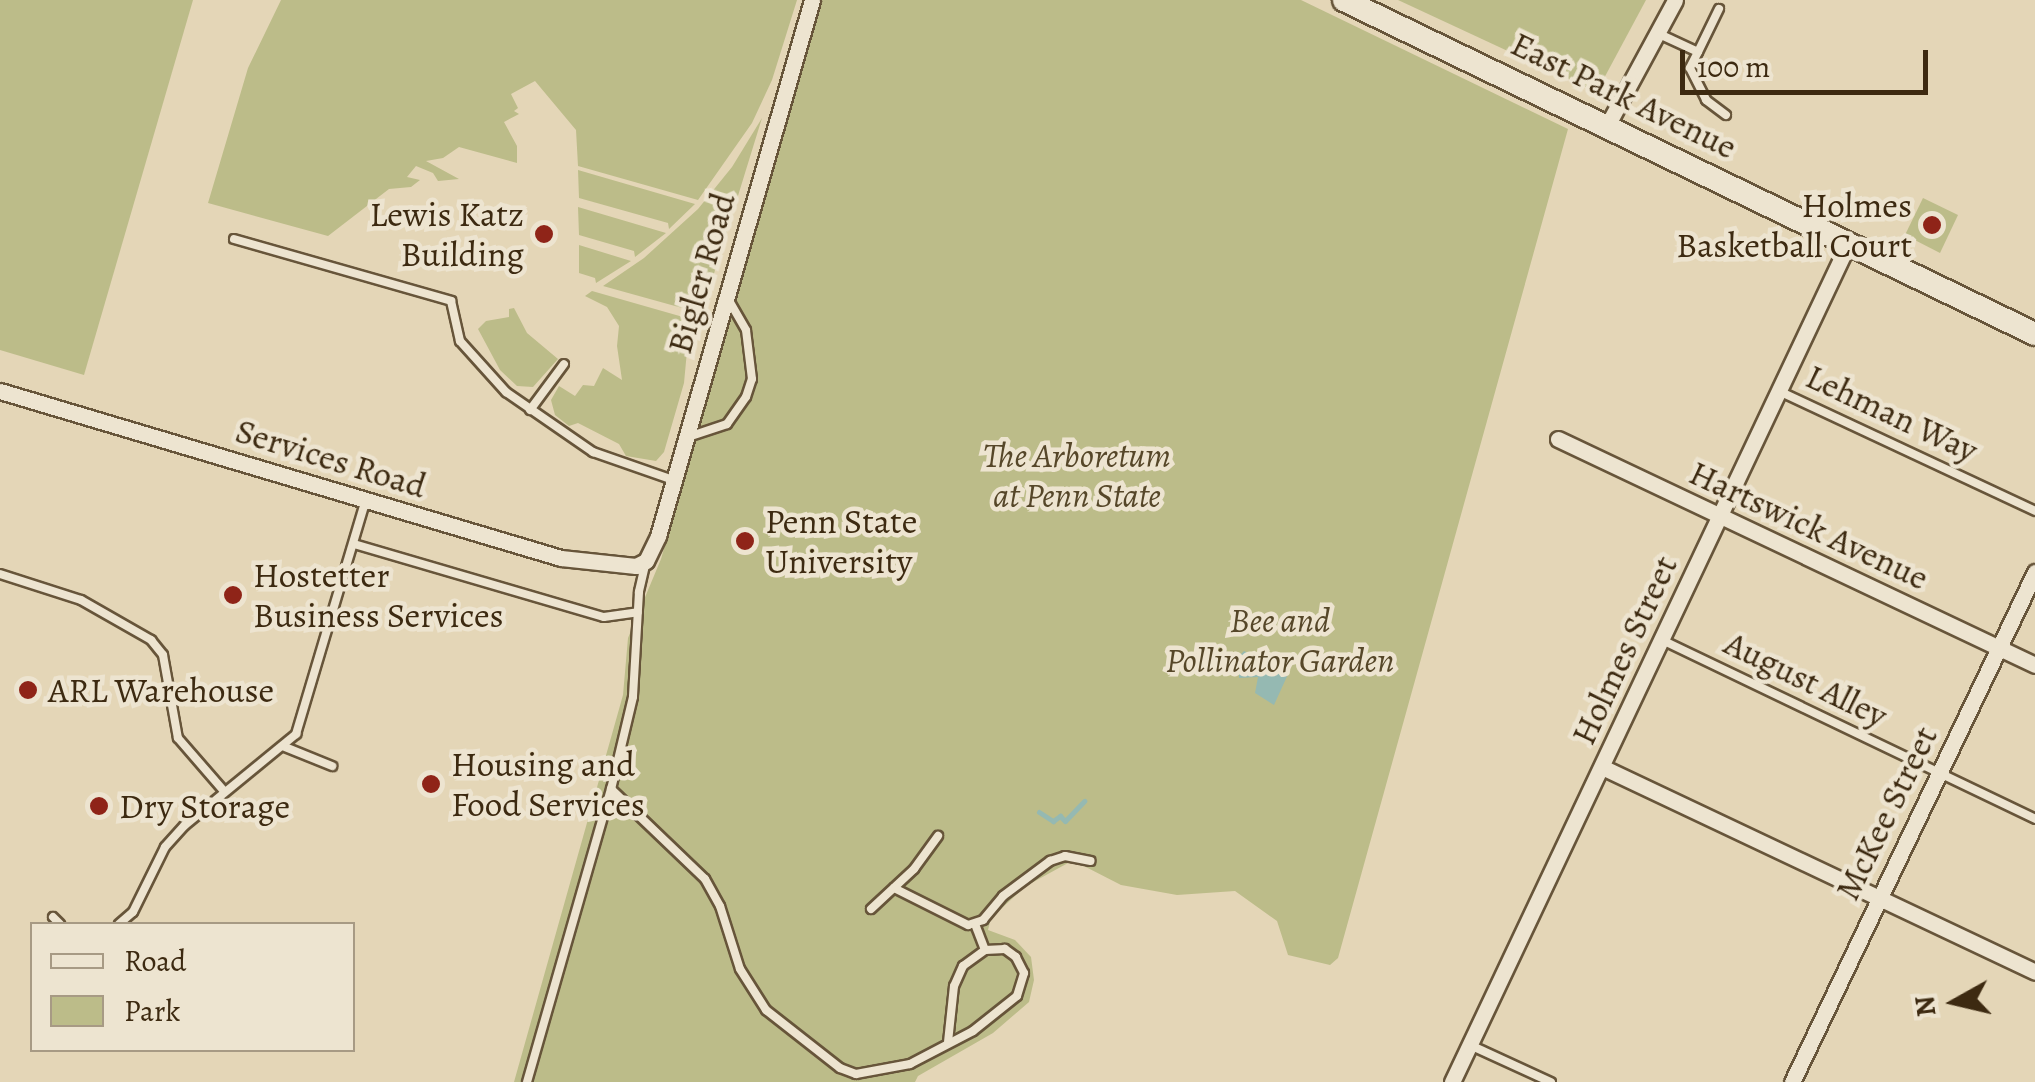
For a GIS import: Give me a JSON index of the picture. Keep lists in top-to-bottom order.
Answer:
{
  "streets": {
    "main road": ["East Park Avenue"],
    "street": [
      "Bigler Road",
      "Services Road",
      "Hartswick Avenue",
      "Holmes Street",
      "McKee Street"
    ],
    "lane": ["Lehman Way", "August Alley"]
  },
  "crossings": [
    ["East Park Avenue", "Holmes Street"],
    ["Bigler Road", "Services Road"],
    ["Lehman Way", "Holmes Street"],
    ["Hartswick Avenue", "Holmes Street"],
    ["Hartswick Avenue", "McKee Street"],
    ["Holmes Street", "August Alley"],
    ["August Alley", "McKee Street"]
  ],
  "parks": ["The Arboretum at Penn State", "Bee and Pollinator Garden"],
  "places": [
    "Holmes Basketball Court",
    "Lewis Katz Building",
    "Penn State University",
    "Hostetter Business Services",
    "ARL Warehouse",
    "Housing and Food Services",
    "Dry Storage"
  ],
  "legend": ["Road", "Park"],
  "scale_bar": "100 m",
  "north": "left"
}
